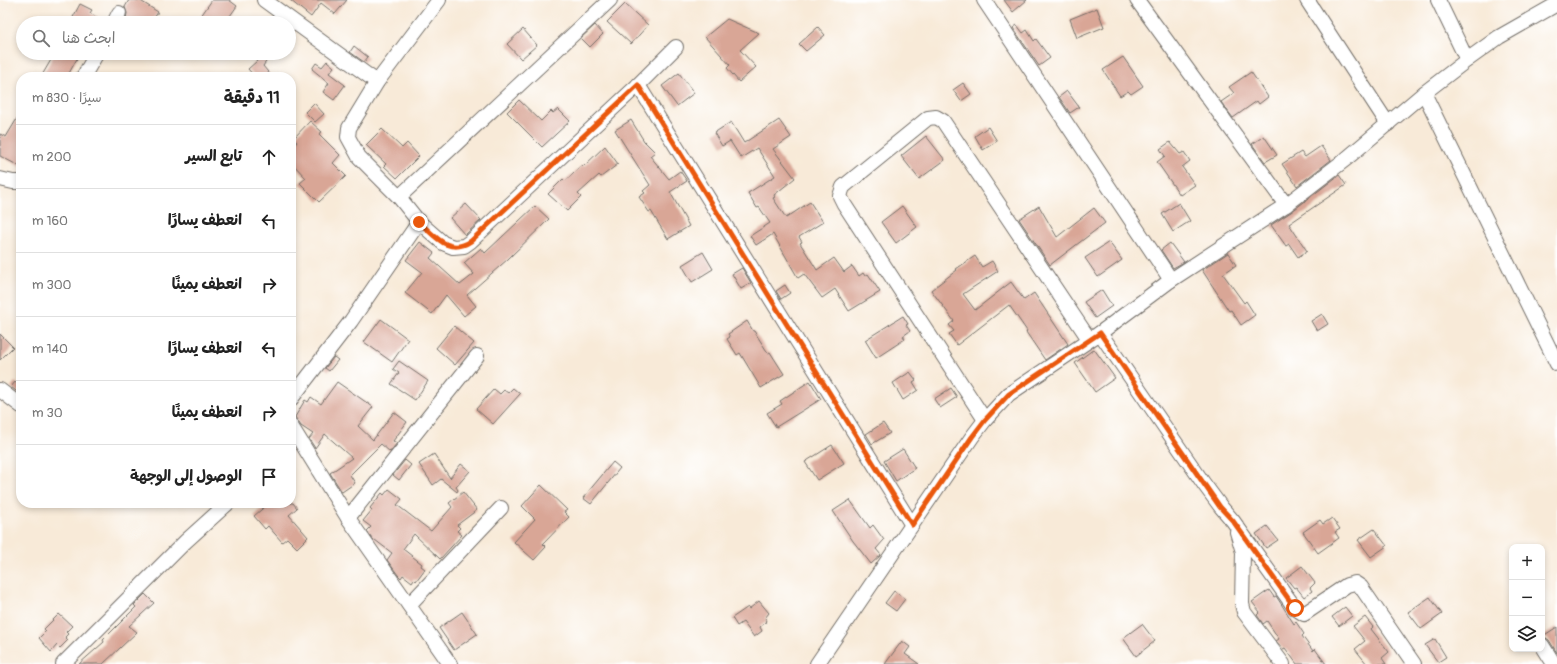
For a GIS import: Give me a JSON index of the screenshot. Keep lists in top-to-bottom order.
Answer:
{
  "page": {
    "search": "ابحث هنا",
    "heading": ["11 دقيقة", "سيرًا · 830 m"],
    "list": [
      ["تابع السير", "200 m"],
      ["انعطف يسارًا", "160 m"],
      ["انعطف يمينًا", "300 m"],
      ["انعطف يسارًا", "140 m"],
      ["انعطف يمينًا", "30 m"],
      "الوصول إلى الوجهة"
    ],
    "map_buttons": ["+", "−"]
  }
}
